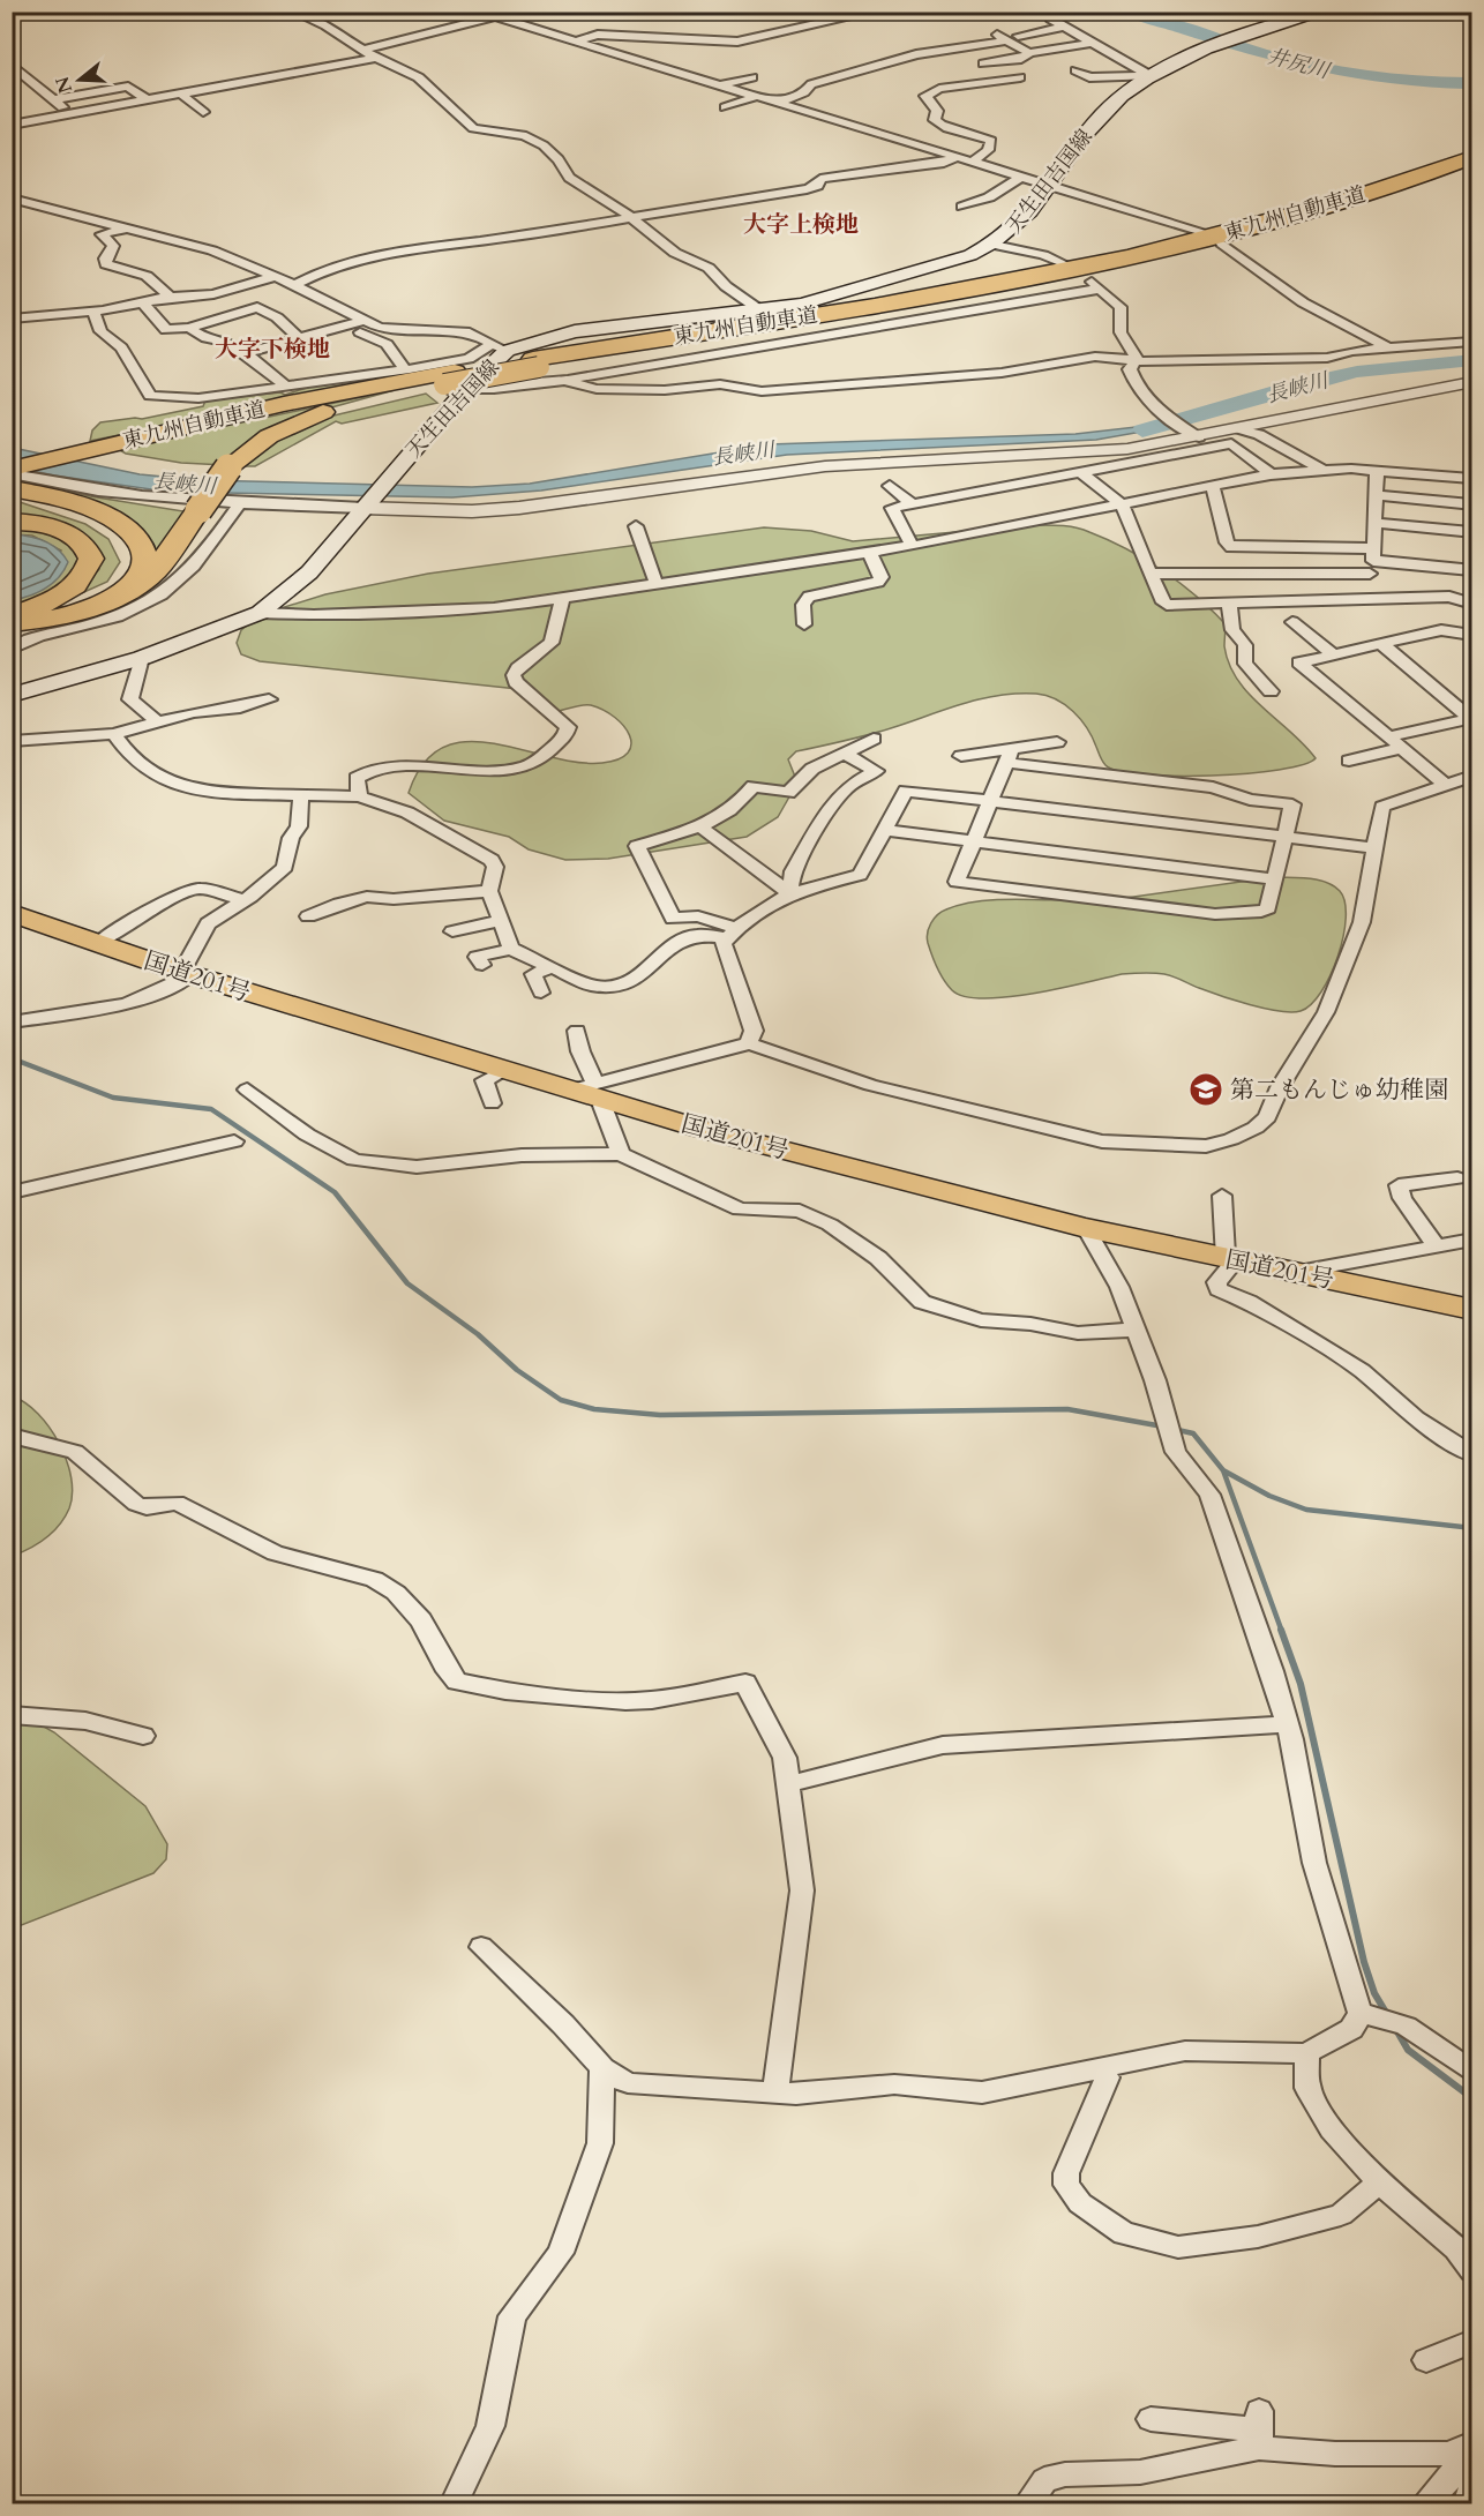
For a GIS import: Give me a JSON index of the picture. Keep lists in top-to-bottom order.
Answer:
{
  "streets": {
    "highway": ["東九州自動車道", "国道201号"],
    "main road": ["天生田吉国線"]
  },
  "crossings": [
    ["天生田吉国線", "東九州自動車道"]
  ],
  "districts": ["大字上検地", "大字下検地"],
  "water": ["井尻川", "長峡川"],
  "places": {
    "school or university": ["第二もんじゅ幼稚園"]
  },
  "north": "left"
}
